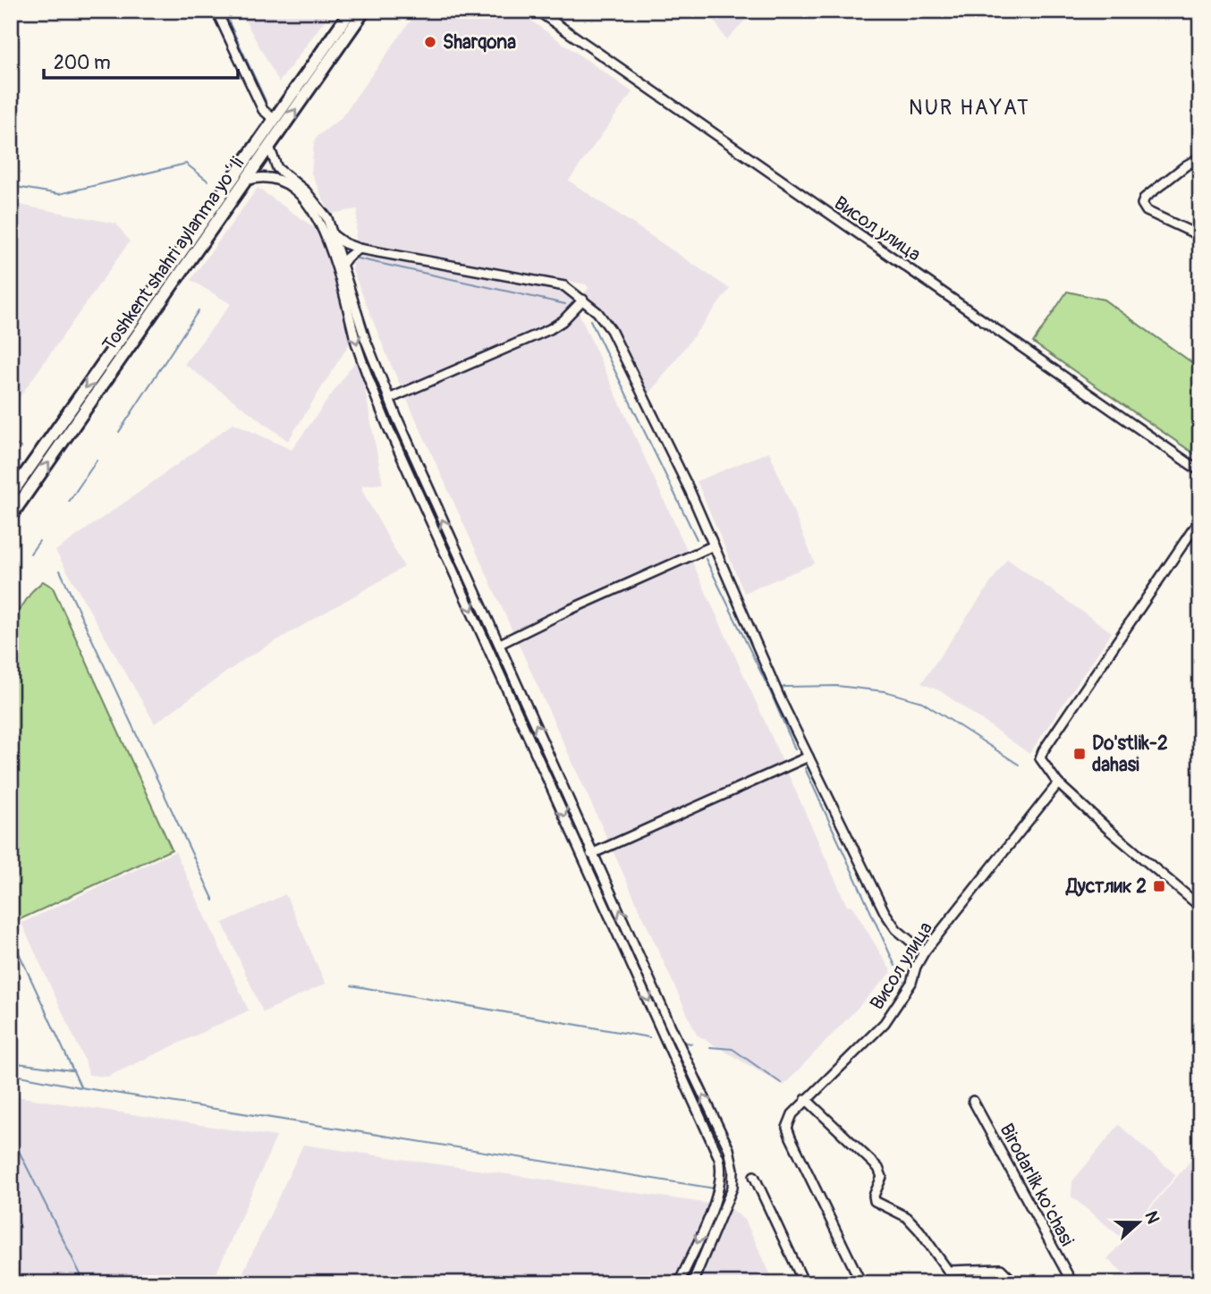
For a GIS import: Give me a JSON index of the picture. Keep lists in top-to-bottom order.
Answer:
{
  "streets": {
    "highway": ["Toshkent shahri aylanma yoʻli"],
    "street": ["Висол улица", "Birodarlik ko'chasi"]
  },
  "districts": ["NUR HAYAT"],
  "places": {
    "other": ["Sharqona"],
    "transit": ["Do'stlik-2 dahasi", "Дустлик 2"]
  },
  "scale_bar": "200 m",
  "north": "right"
}
